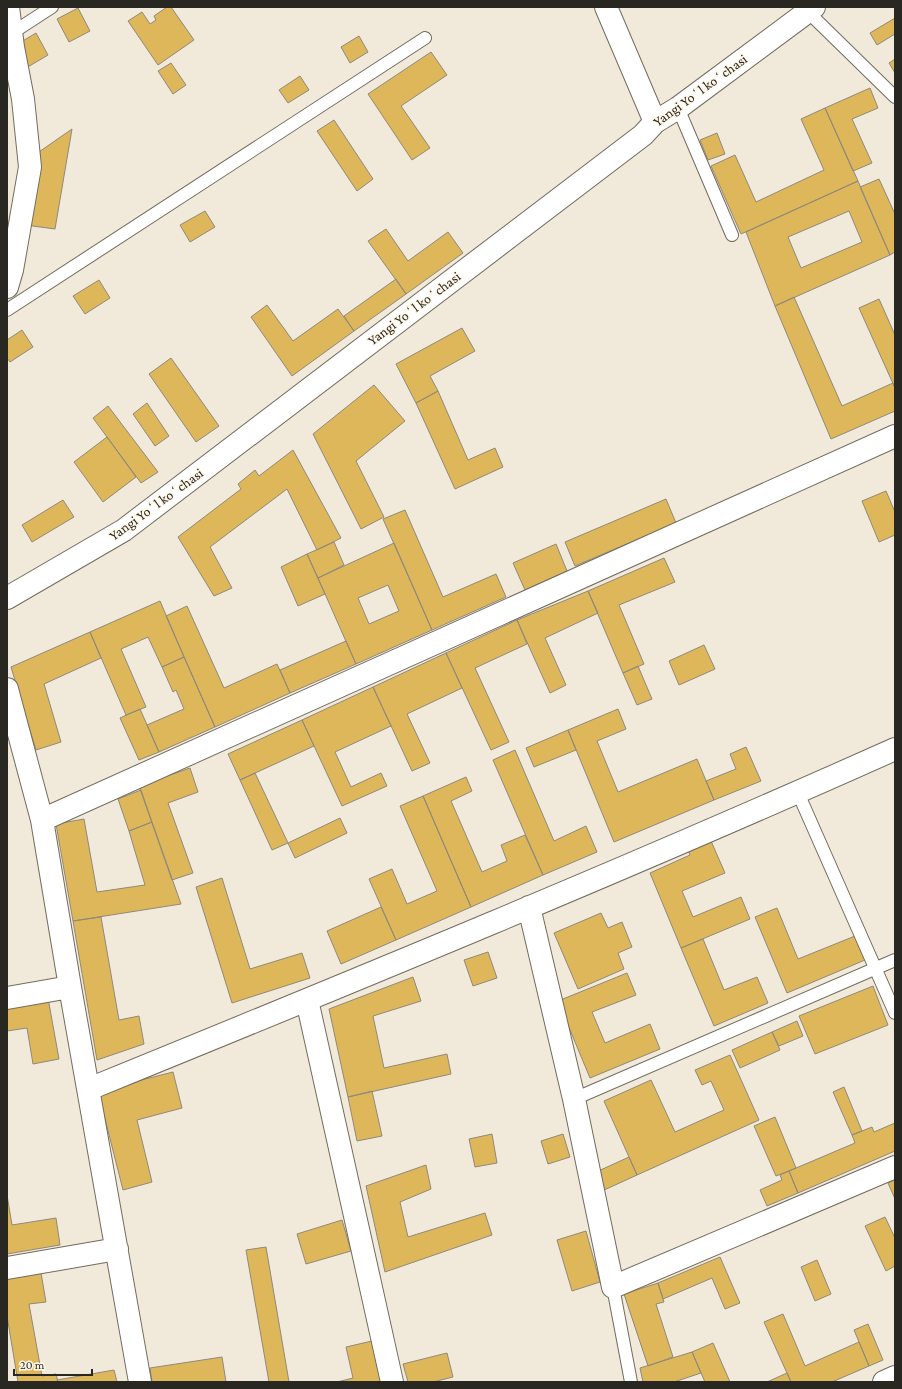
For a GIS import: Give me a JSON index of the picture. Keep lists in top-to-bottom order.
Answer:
{
  "streets": {
    "street": ["Yangi Yoʻl koʻchasi"]
  },
  "scale_bar": "20 m"
}
